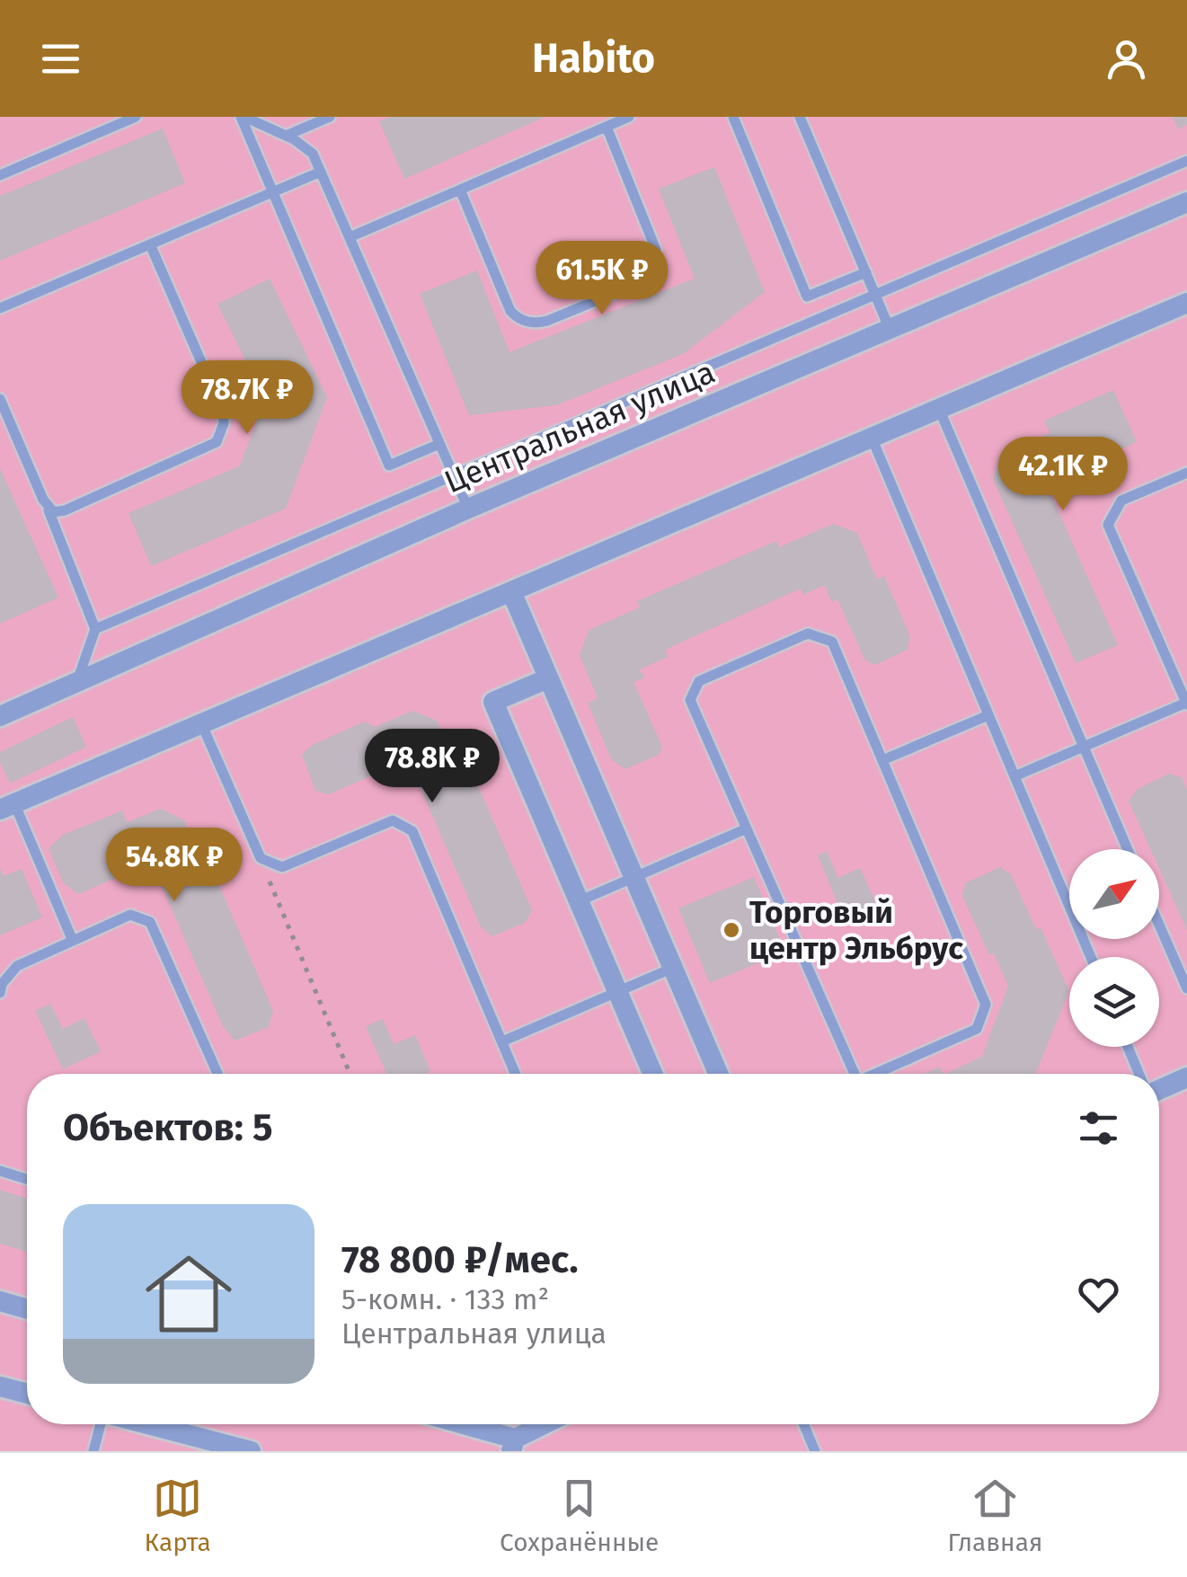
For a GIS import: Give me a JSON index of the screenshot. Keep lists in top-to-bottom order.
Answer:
{
  "streets": {
    "street": ["Центральная улица"]
  },
  "places": ["Торговый центр Эльбрус"],
  "north": "top right",
  "page": {
    "header": "Habito",
    "price": [
      "61.5K ₽",
      "78.7K ₽",
      "42.1K ₽",
      "78.8K ₽",
      "54.8K ₽"
    ],
    "heading": "Объектов: 5",
    "list": [
      {
        "name": "78 800 ₽/мес.",
        "note": "5-комн. · 133 m² · Центральная улица"
      }
    ],
    "tabs": ["Карта", "Сохранённые", "Главная"]
  }
}
